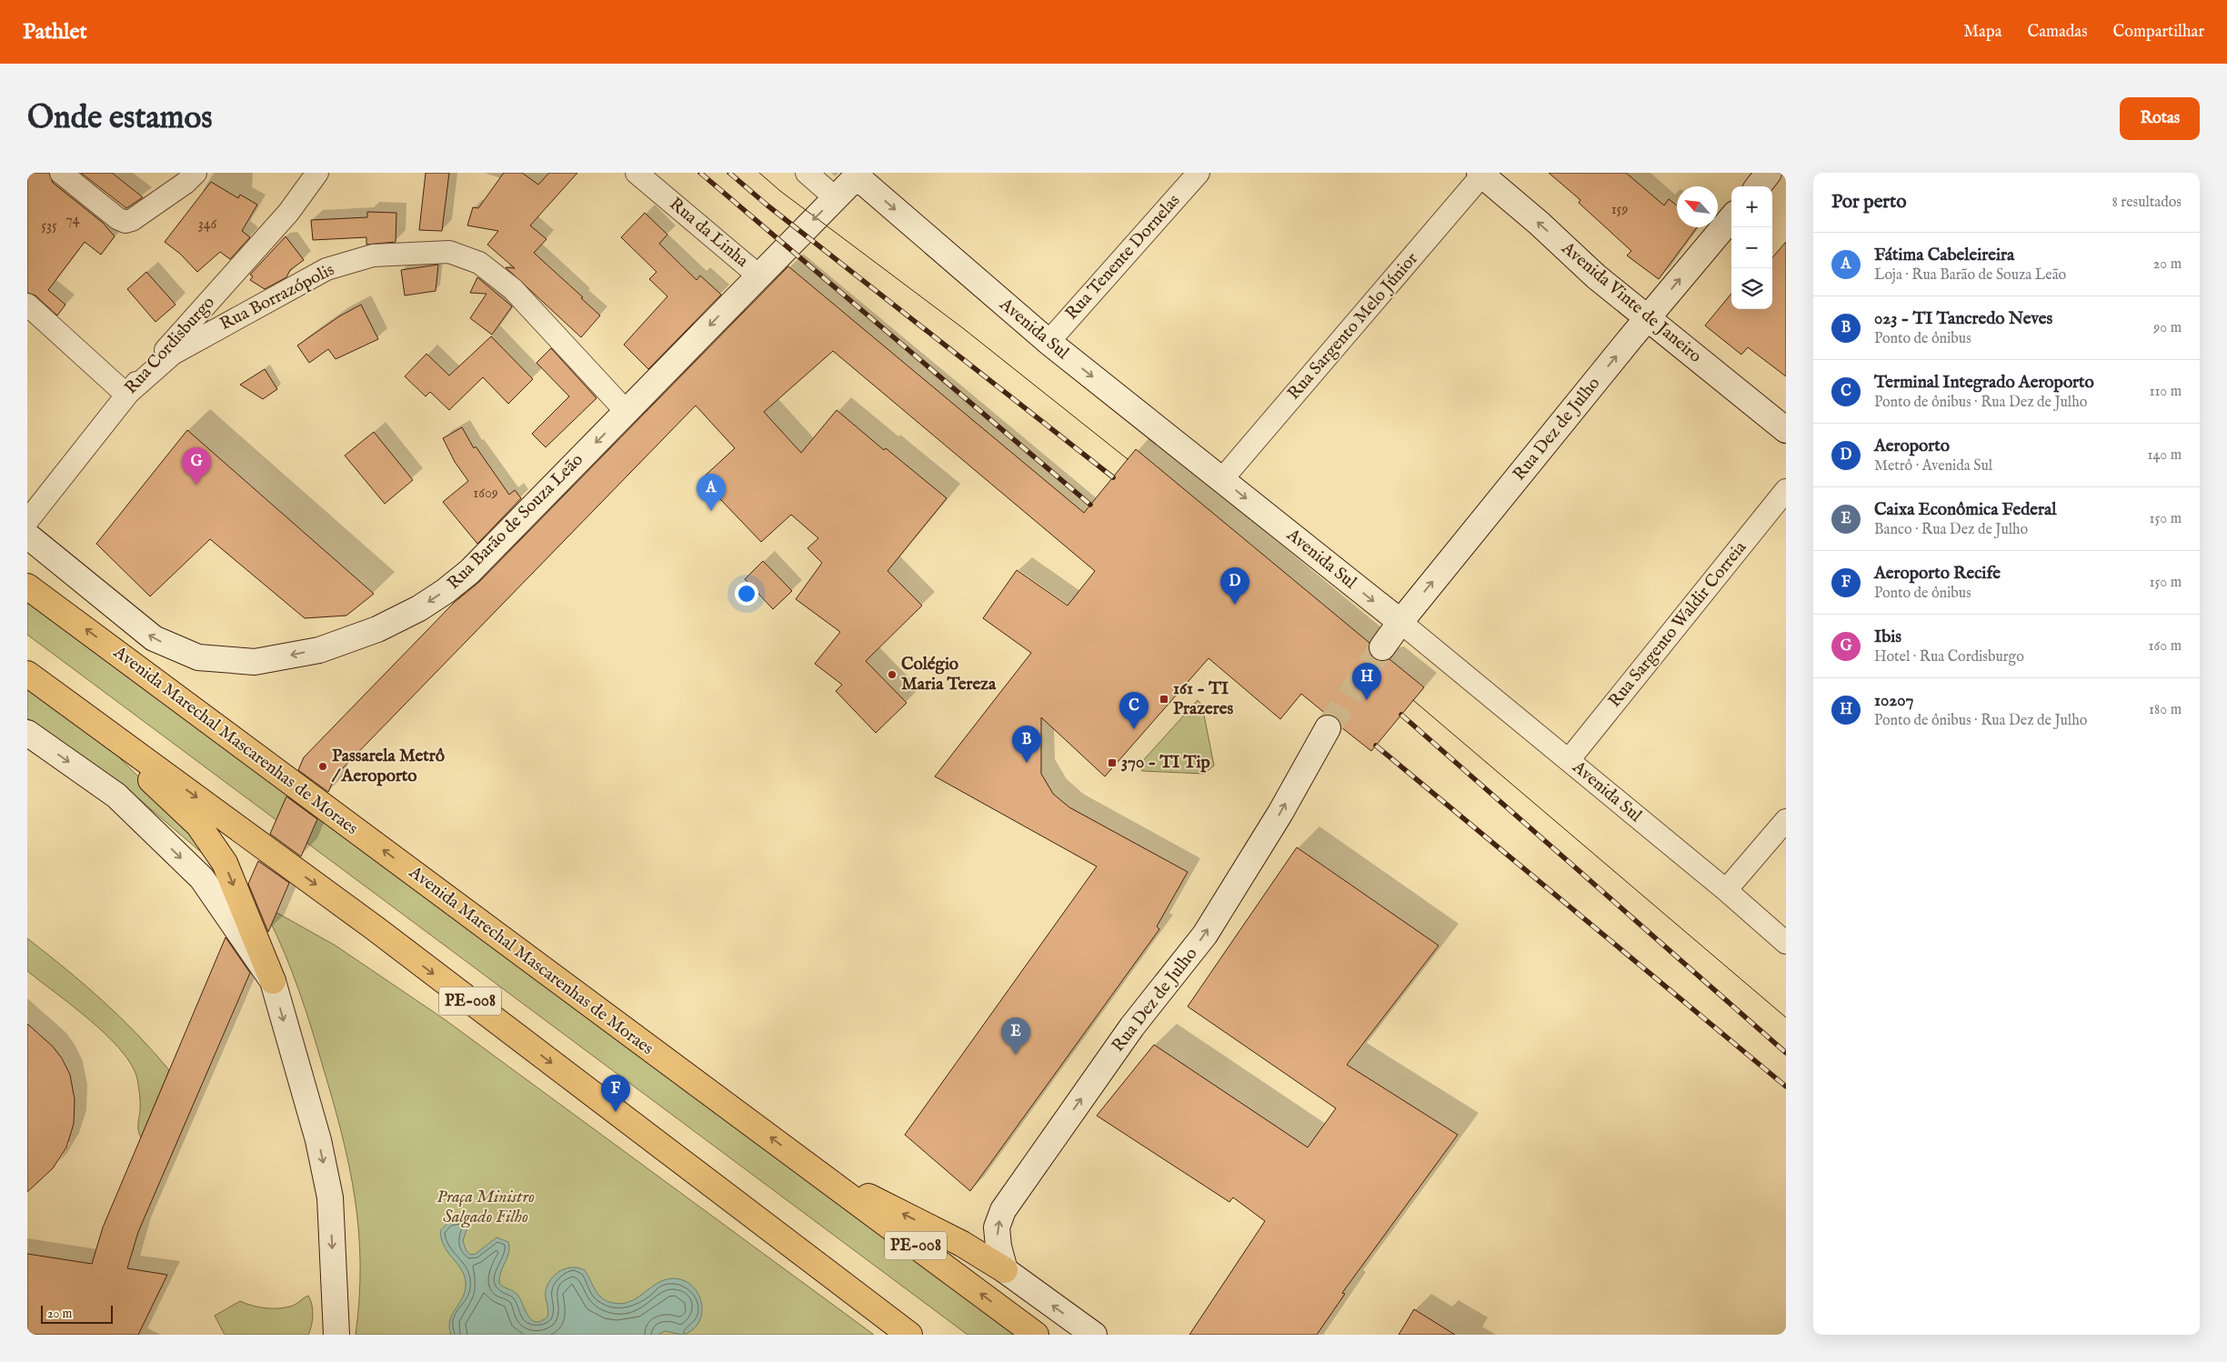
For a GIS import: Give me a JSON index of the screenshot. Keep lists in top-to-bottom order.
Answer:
{
  "streets": {
    "highway": ["Avenida Marechal Mascarenhas de Moraes", "PE-008"],
    "main road": [
      "Avenida Vinte de Janeiro",
      "Avenida Sul",
      "Rua Dez de Julho",
      "Rua Barão de Souza Leão"
    ],
    "street": [
      "Rua da Linha",
      "Rua Tenente Dornelas",
      "Rua Borrazópolis",
      "Rua Sargento Melo Júnior",
      "Rua Cordisburgo",
      "Rua Sargento Waldir Correia"
    ]
  },
  "crossings": [
    ["Rua da Linha", "Rua Barão de Souza Leão"],
    ["Rua Tenente Dornelas", "Avenida Sul"],
    ["Rua Borrazópolis", "Rua Cordisburgo"],
    ["Rua Borrazópolis", "Rua Barão de Souza Leão"],
    ["Avenida Vinte de Janeiro", "Rua Sargento Melo Júnior"],
    ["Avenida Vinte de Janeiro", "Rua Dez de Julho"],
    ["Rua Sargento Melo Júnior", "Avenida Sul"],
    ["Avenida Sul", "Rua Dez de Julho"],
    ["Avenida Sul", "Rua Barão de Souza Leão"],
    ["Avenida Sul", "Rua Sargento Waldir Correia"]
  ],
  "one_way": [
    "Avenida Vinte de Janeiro",
    "Avenida Sul",
    "Rua Dez de Julho",
    "Rua Barão de Souza Leão"
  ],
  "parks": ["Praça Ministro Salgado Filho"],
  "places": {
    "other": ["Colégio Maria Tereza", "Passarela Metrô / Aeroporto"],
    "transit": ["161 - TI Prazeres", "370 - TI Tip"]
  },
  "house_numbers": [
    "159",
    "74",
    "346",
    "535",
    "1609"
  ],
  "scale_bar": "20 m",
  "north": "top left",
  "page": {
    "header": "Pathlet",
    "nav": ["Mapa", "Camadas", "Compartilhar"],
    "buttons": "Rotas",
    "title": "Onde estamos",
    "heading": ["Por perto", "8 resultados"],
    "map_buttons": ["+", "−"],
    "list": [
      {
        "mark": "A",
        "name": "Fátima Cabeleireira",
        "note": "Loja · Rua Barão de Souza Leão",
        "value": "20 m"
      },
      {
        "mark": "B",
        "name": "023 - TI Tancredo Neves",
        "note": "Ponto de ônibus",
        "value": "90 m"
      },
      {
        "mark": "C",
        "name": "Terminal Integrado Aeroporto",
        "note": "Ponto de ônibus · Rua Dez de Julho",
        "value": "110 m"
      },
      {
        "mark": "D",
        "name": "Aeroporto",
        "note": "Metrô · Avenida Sul",
        "value": "140 m"
      },
      {
        "mark": "E",
        "name": "Caixa Econômica Federal",
        "note": "Banco · Rua Dez de Julho",
        "value": "150 m"
      },
      {
        "mark": "F",
        "name": "Aeroporto Recife",
        "note": "Ponto de ônibus",
        "value": "150 m"
      },
      {
        "mark": "G",
        "name": "Ibis",
        "note": "Hotel · Rua Cordisburgo",
        "value": "160 m"
      },
      {
        "mark": "H",
        "name": "10207",
        "note": "Ponto de ônibus · Rua Dez de Julho",
        "value": "180 m"
      }
    ],
    "pins": [
      "G",
      "A",
      "D",
      "H",
      "C",
      "B",
      "E",
      "F"
    ],
    "scale": "20 m"
  }
}
